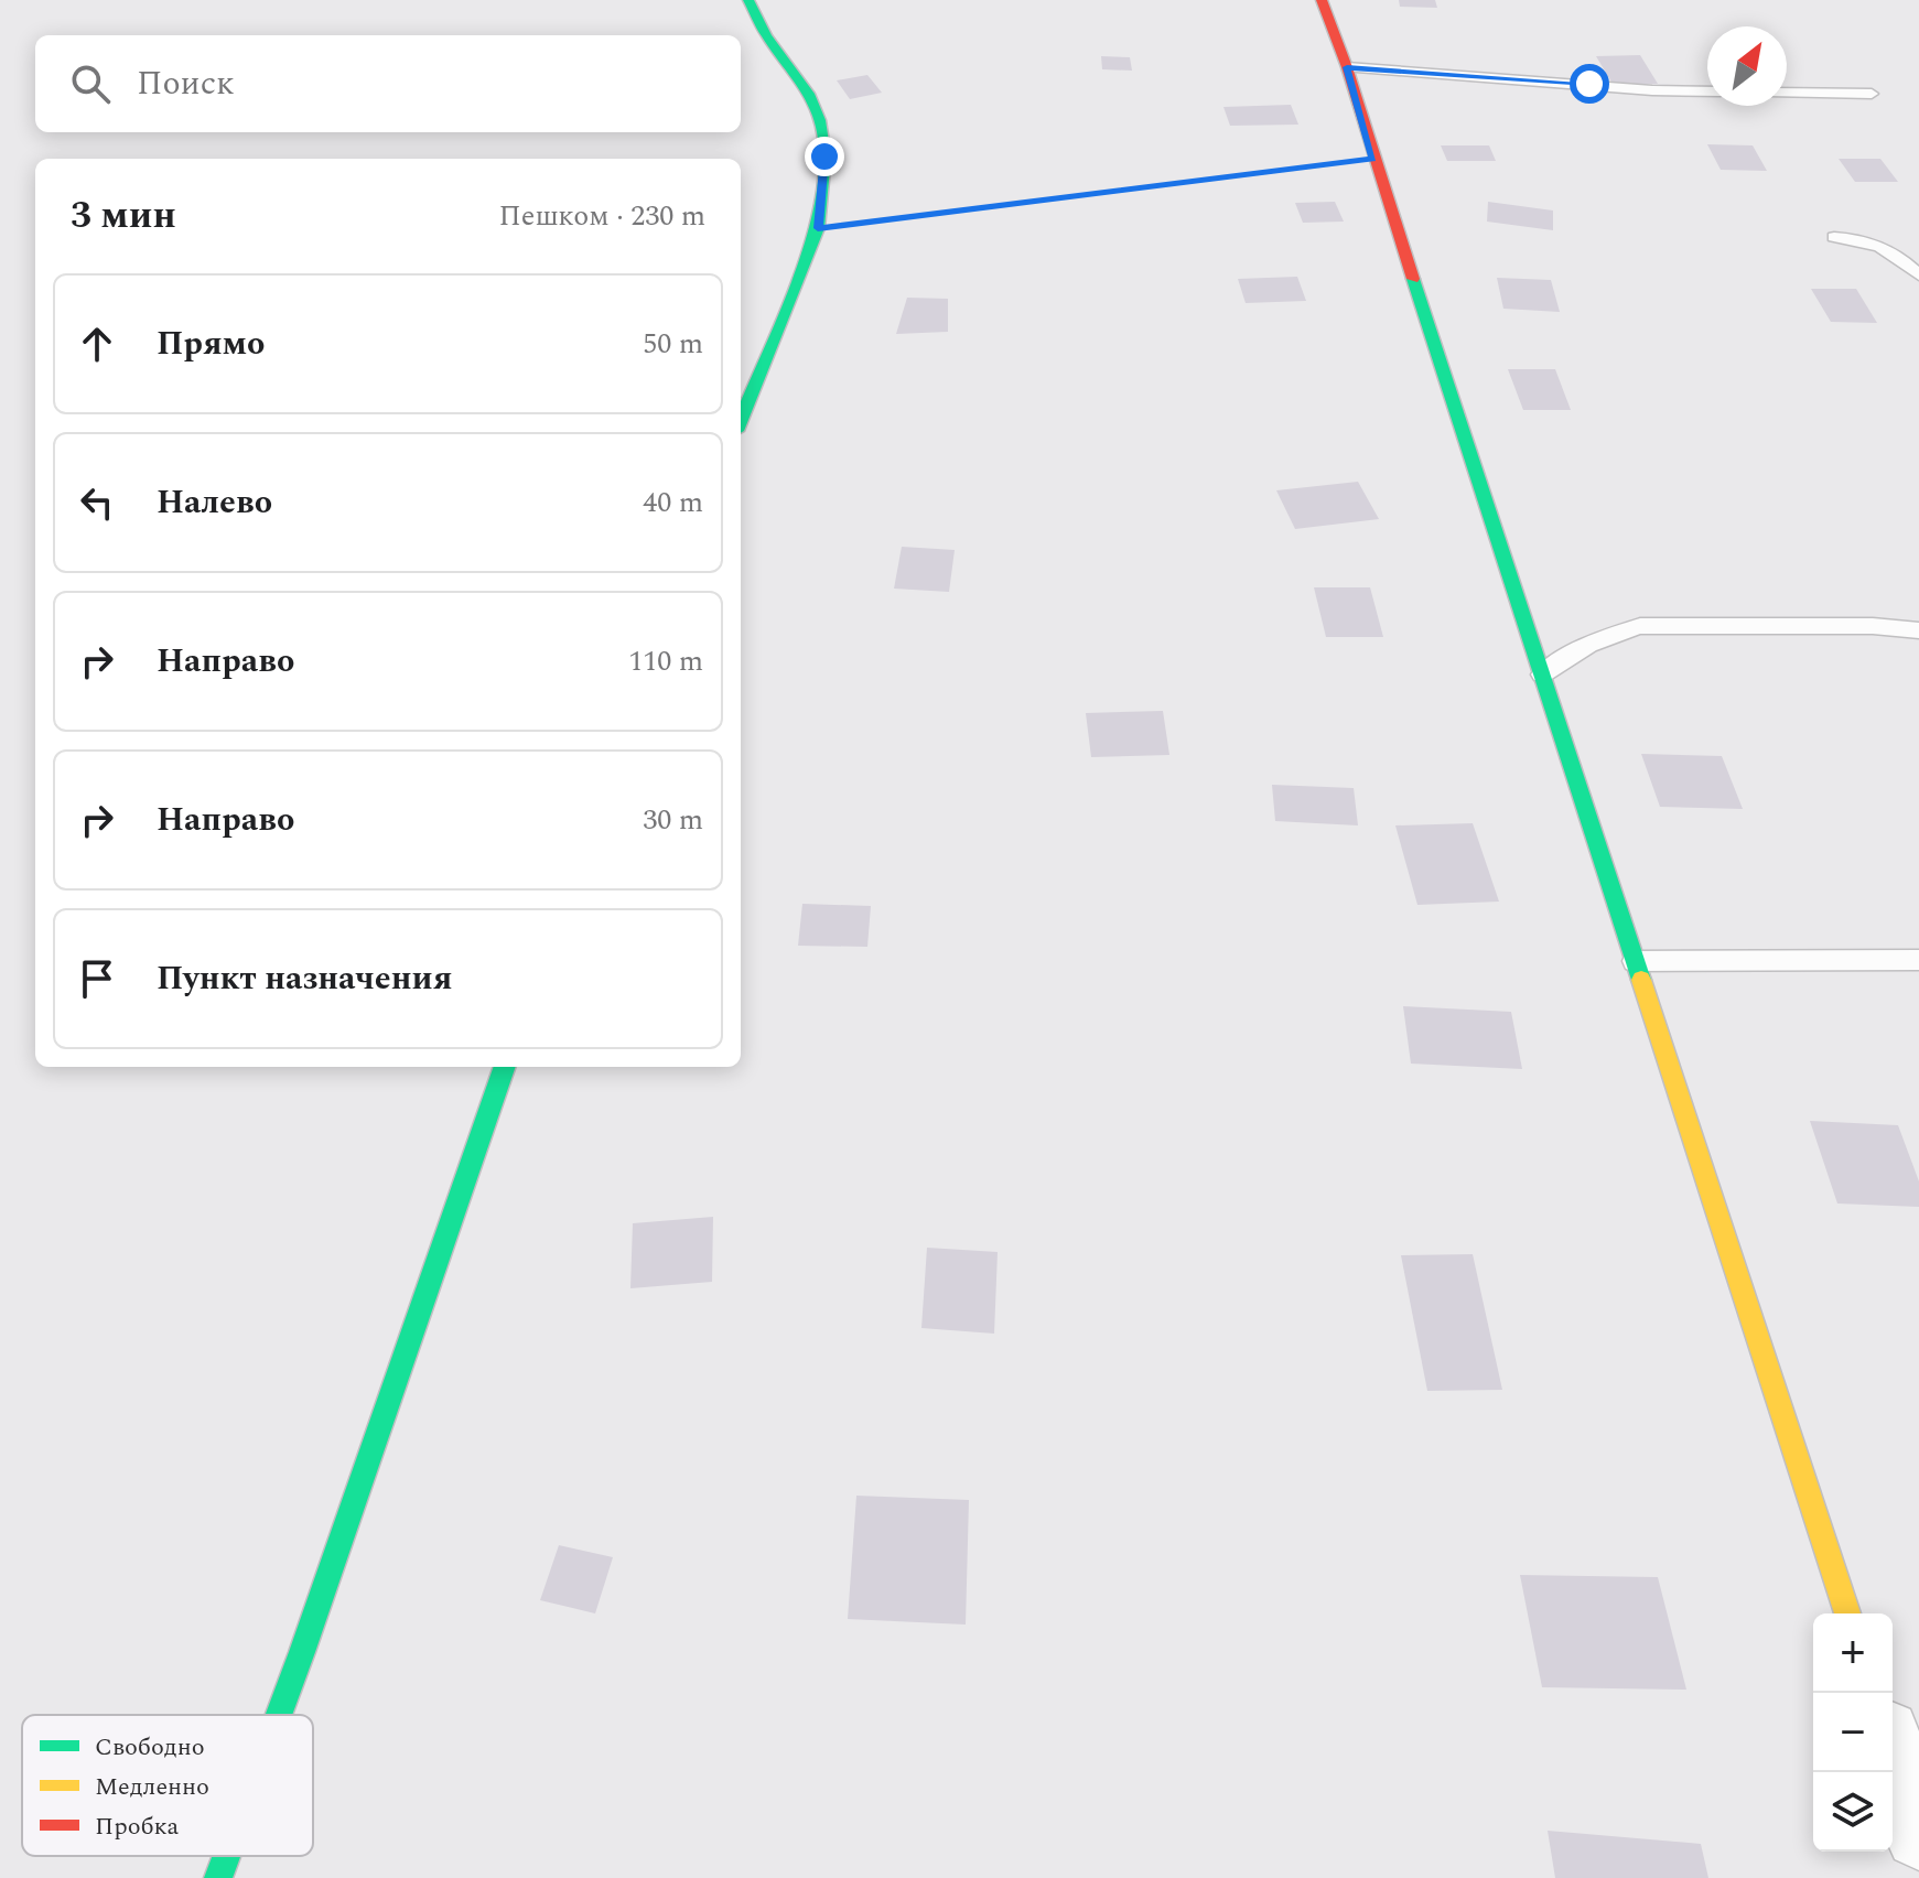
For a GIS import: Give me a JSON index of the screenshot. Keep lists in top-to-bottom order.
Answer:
{
  "legend": ["Свободно", "Медленно", "Пробка"],
  "north": "top right",
  "page": {
    "search": "Поиск",
    "heading": ["3 мин", "Пешком · 230 m"],
    "list": [
      ["Прямо", "50 m"],
      ["Налево", "40 m"],
      ["Направо", "110 m"],
      ["Направо", "30 m"],
      "Пункт назначения"
    ],
    "map_buttons": ["+", "−"]
  }
}
